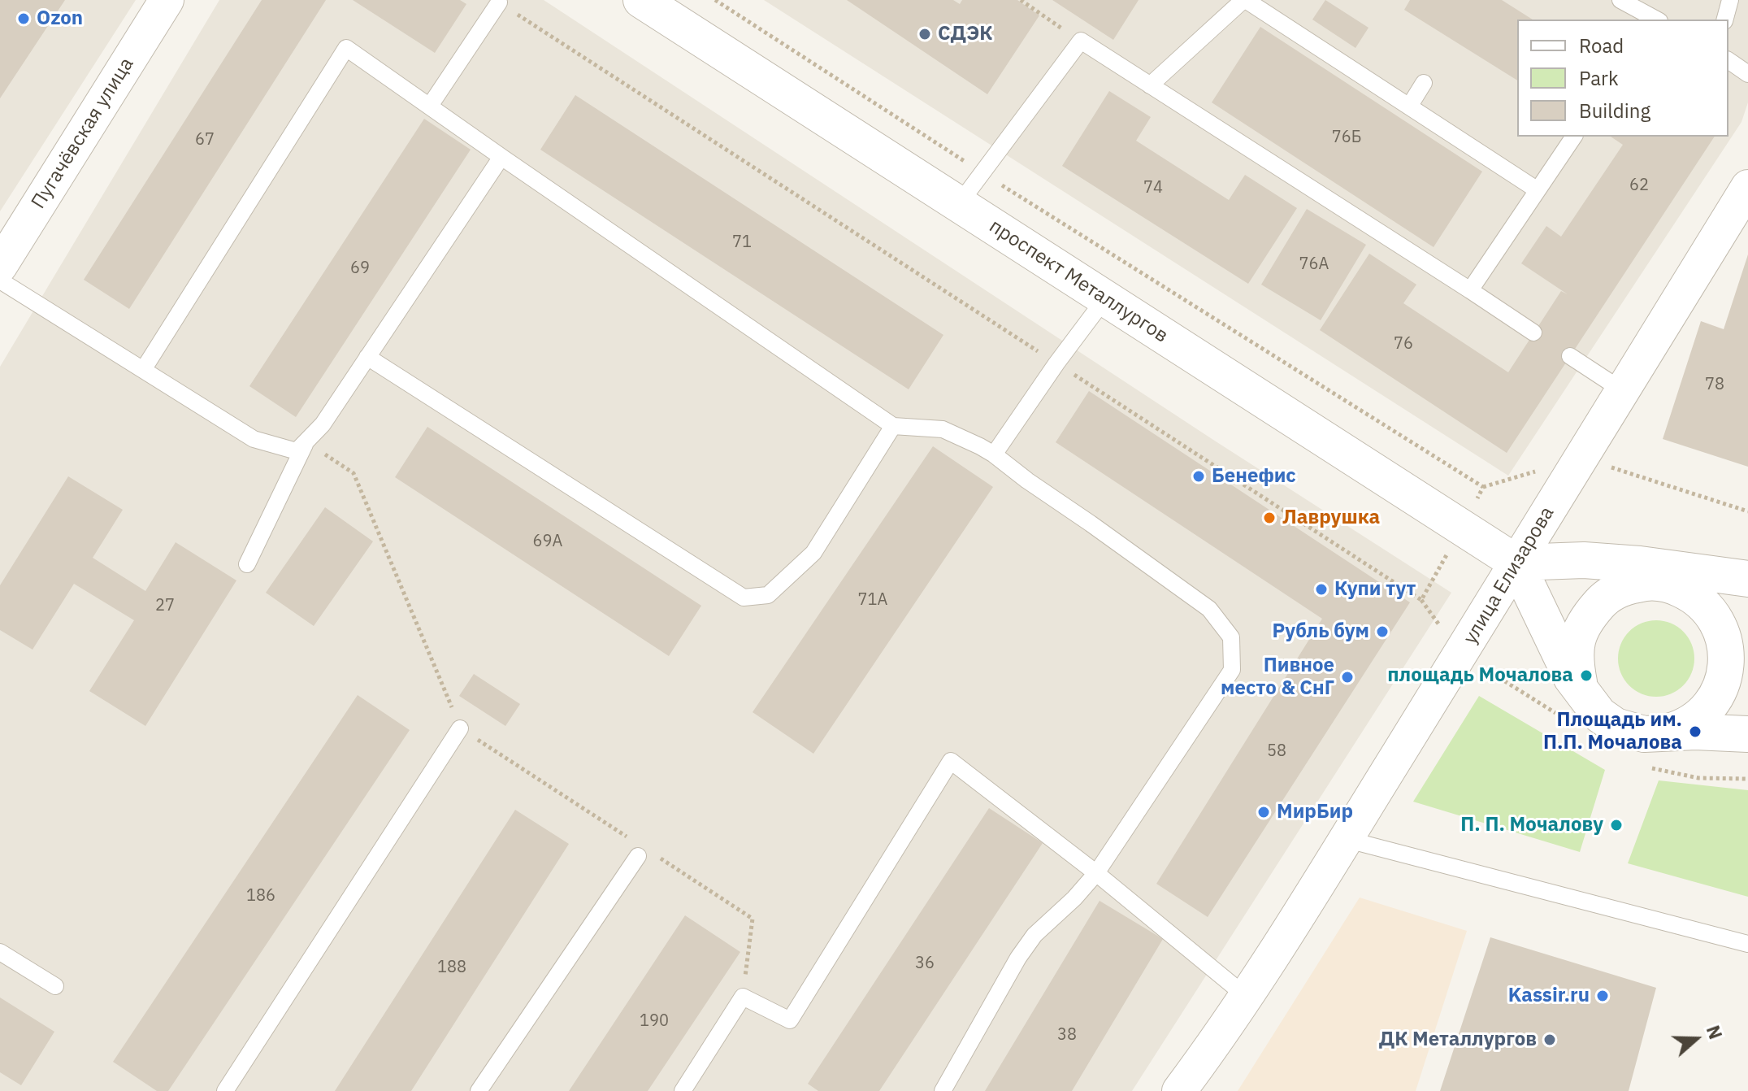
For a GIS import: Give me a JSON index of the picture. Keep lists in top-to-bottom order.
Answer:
{
  "streets": {
    "street": ["Пугачёвская улица", "проспект Металлургов", "улица Елизарова"]
  },
  "crossings": [
    ["проспект Металлургов", "улица Елизарова"]
  ],
  "places": [
    "Ozon",
    "СДЭК",
    "Бенефис",
    "Лаврушка",
    "Купи тут",
    "Рубль бум",
    "площадь Мочалова",
    "Пивное место & СнГ",
    "Площадь им. П.П. Мочалова",
    "МирБир",
    "П. П. Мочалову",
    "Kassir.ru",
    "ДК Металлургов"
  ],
  "house_numbers": [
    "76Б",
    "67",
    "62",
    "74",
    "71",
    "76А",
    "69",
    "76",
    "78",
    "69А",
    "71А",
    "27",
    "58",
    "186",
    "36",
    "188",
    "190",
    "38"
  ],
  "legend": ["Road", "Park", "Building"],
  "north": "right"
}
